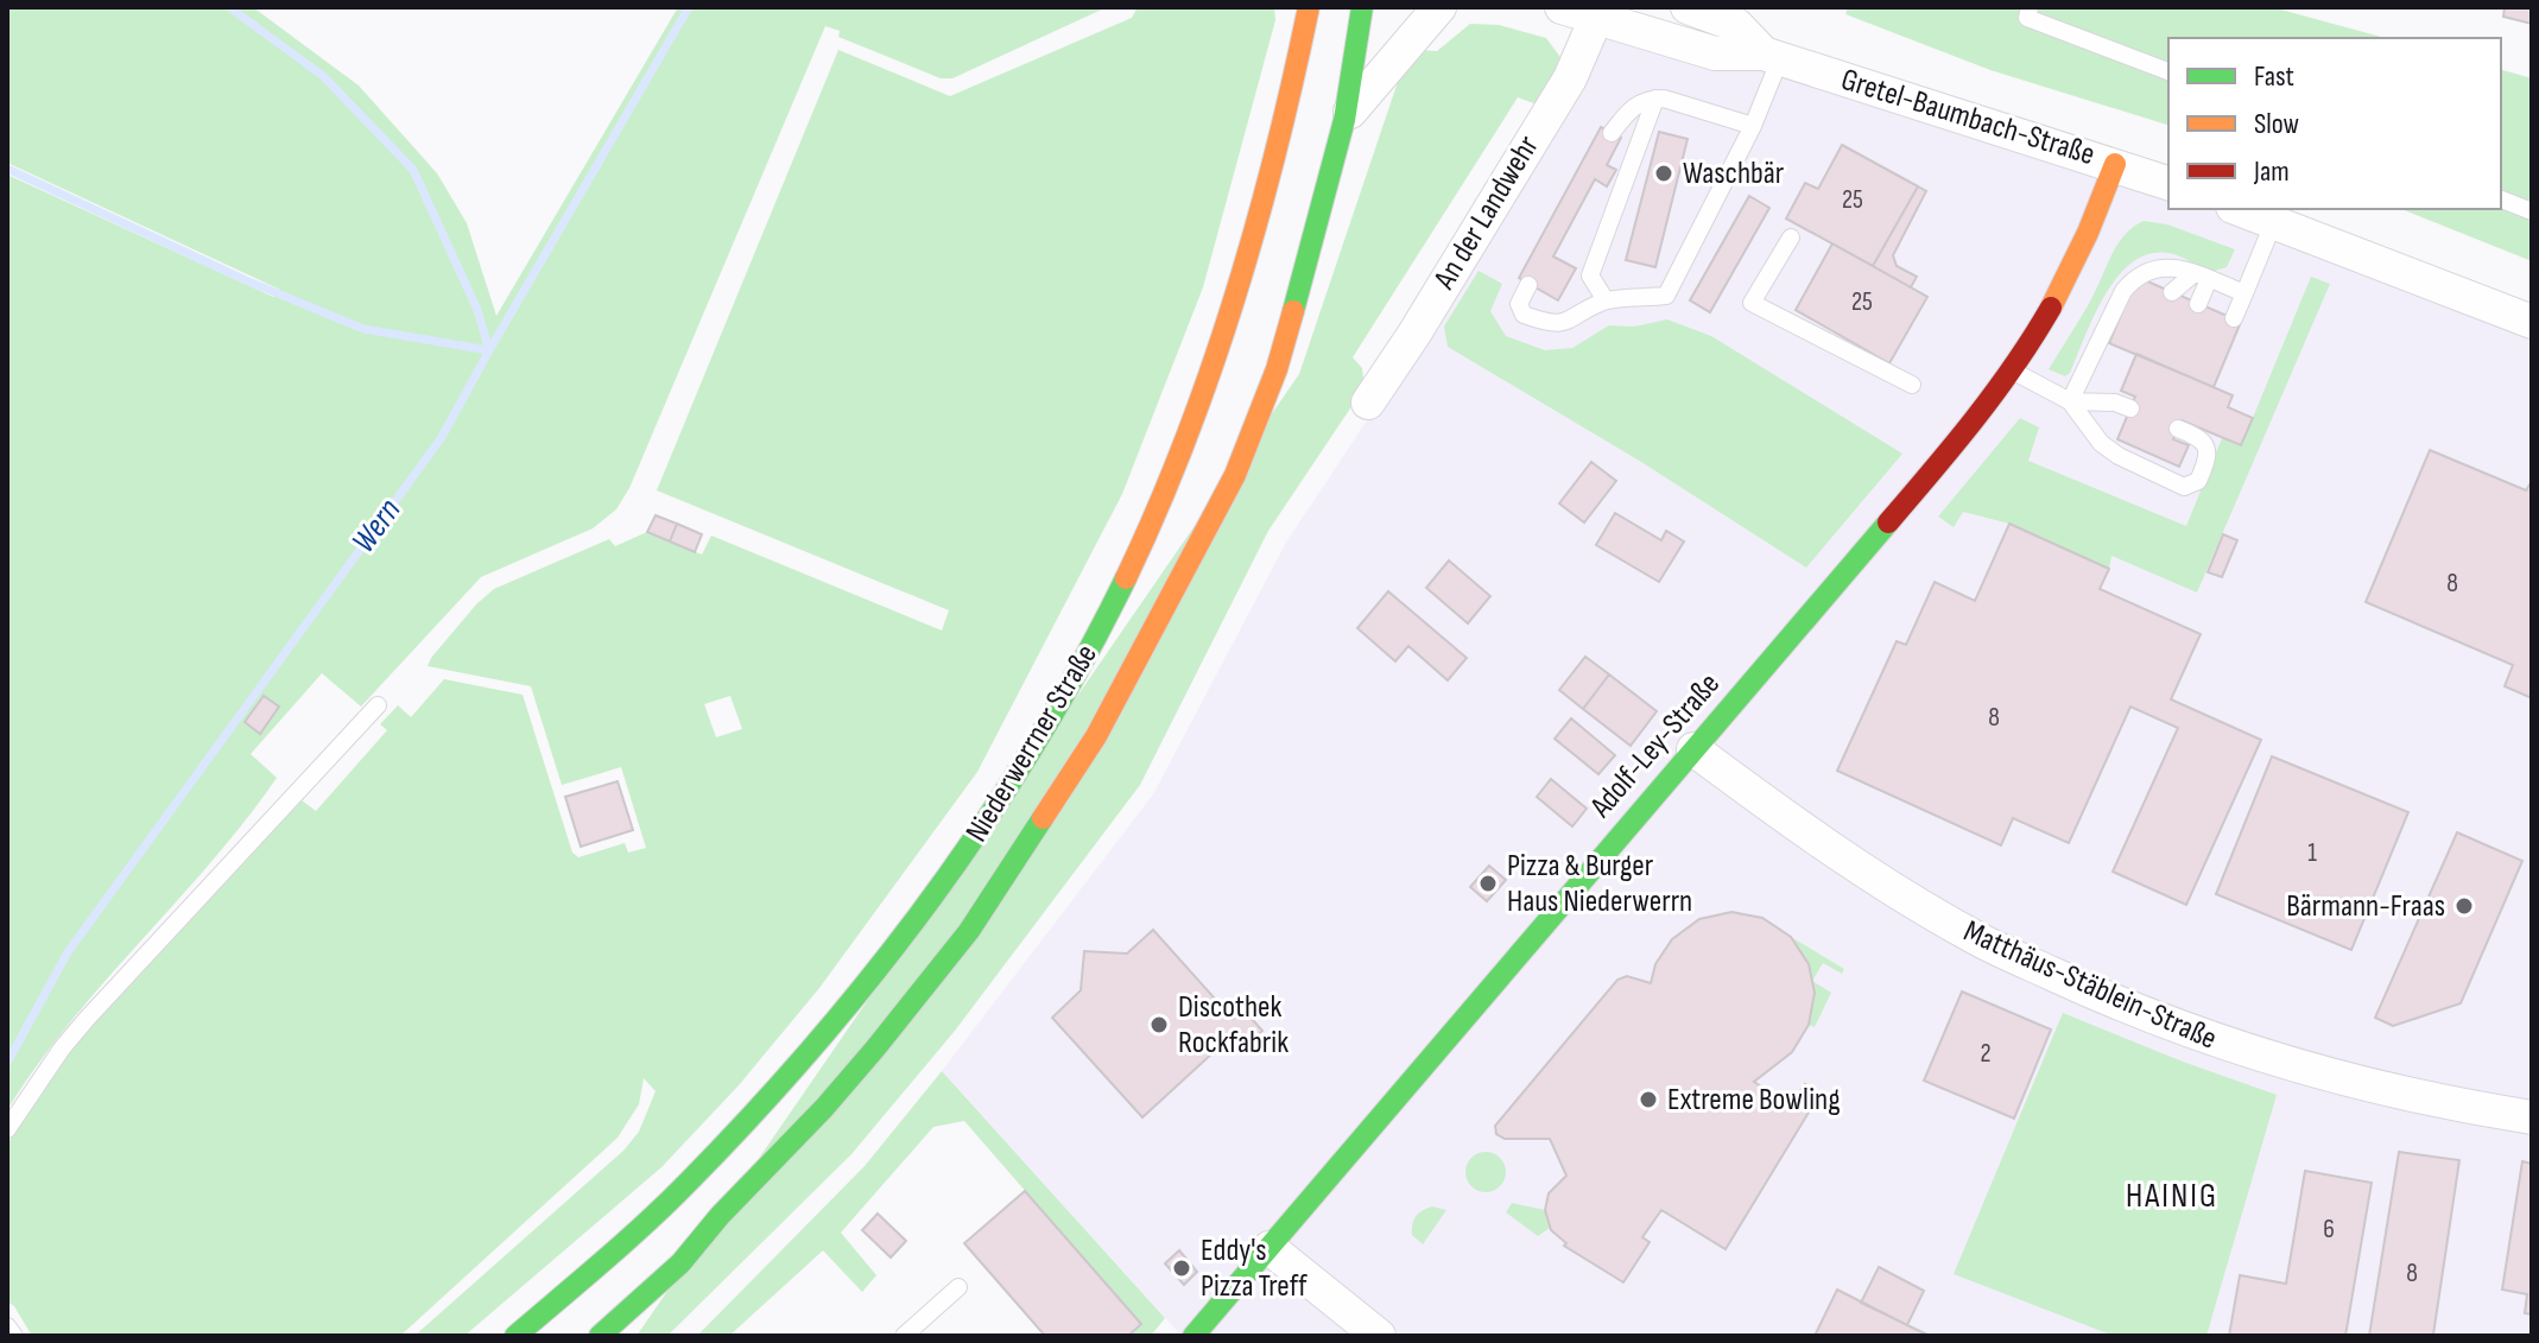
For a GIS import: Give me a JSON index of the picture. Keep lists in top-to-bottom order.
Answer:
{
  "streets": {
    "main road": ["Niederwerrner Straße", "Adolf-Ley-Straße"],
    "street": ["Gretel-Baumbach-Straße", "An der Landwehr", "Matthäus-Stäblein-Straße"]
  },
  "crossings": [
    ["Gretel-Baumbach-Straße", "An der Landwehr"],
    ["Gretel-Baumbach-Straße", "Adolf-Ley-Straße"],
    ["Adolf-Ley-Straße", "Matthäus-Stäblein-Straße"]
  ],
  "districts": ["HAINIG"],
  "water": ["Wern"],
  "places": [
    "Waschbär",
    "Pizza & Burger Haus Niederwerrn",
    "Bärmann-Fraas",
    "Discothek Rockfabrik",
    "Extreme Bowling",
    "Eddy's Pizza Treff"
  ],
  "house_numbers": [
    "25",
    "25",
    "8",
    "8",
    "1",
    "2",
    "6",
    "8"
  ],
  "legend": ["Fast", "Slow", "Jam"]
}
